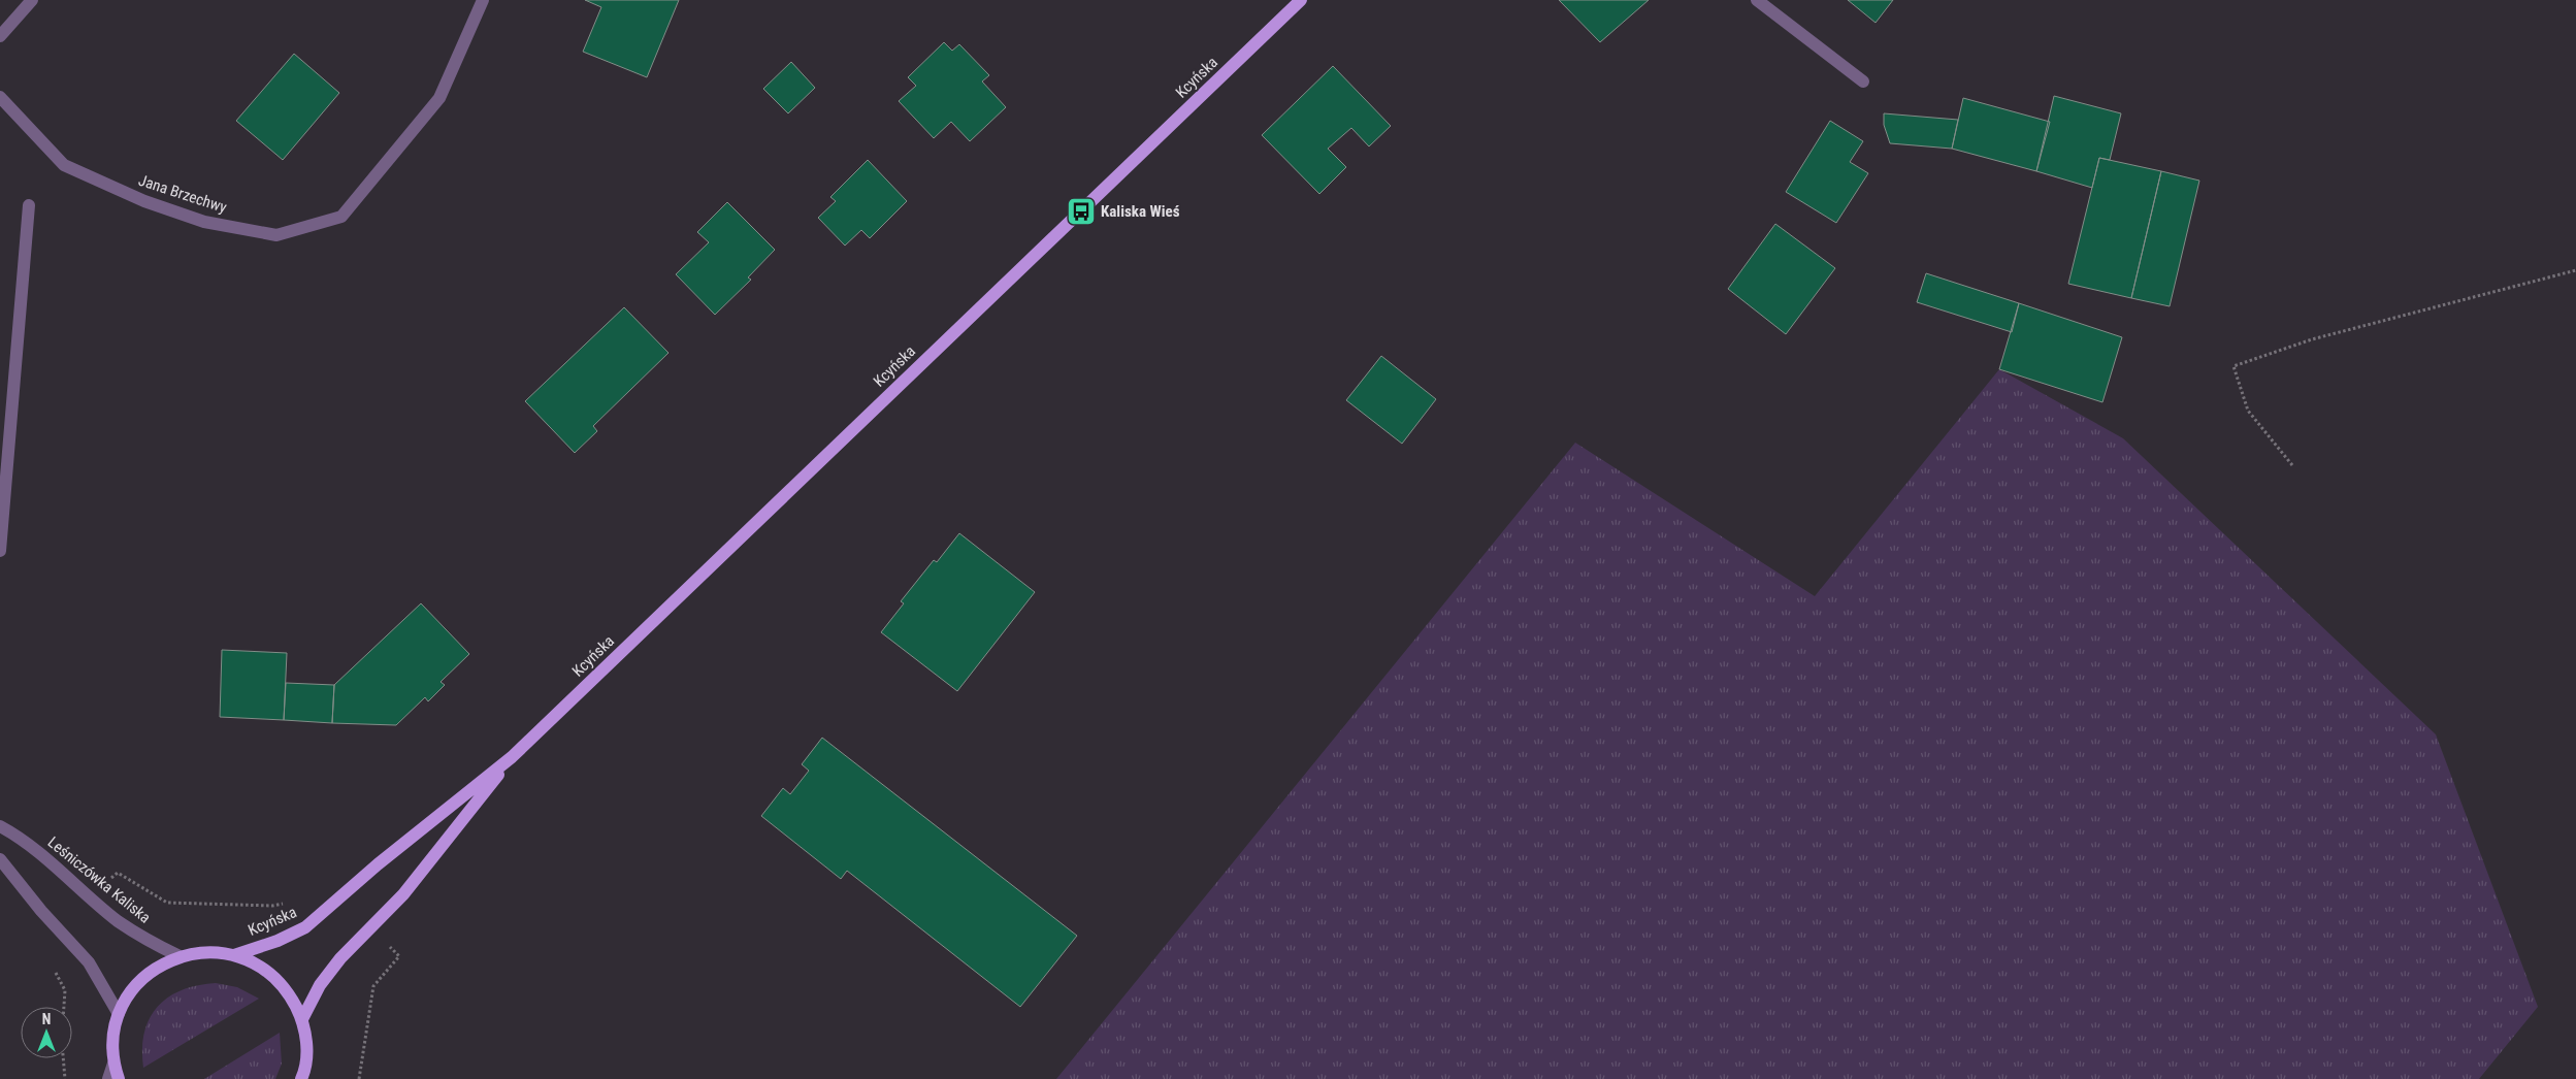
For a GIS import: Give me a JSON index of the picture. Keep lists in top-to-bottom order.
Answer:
{
  "streets": {
    "main road": ["Kcyńska"],
    "street": ["Jana Brzechwy", "Leśniczówka Kaliska"]
  },
  "places": {
    "bus stop": ["Kaliska Wieś"]
  },
  "north": "top"
}
